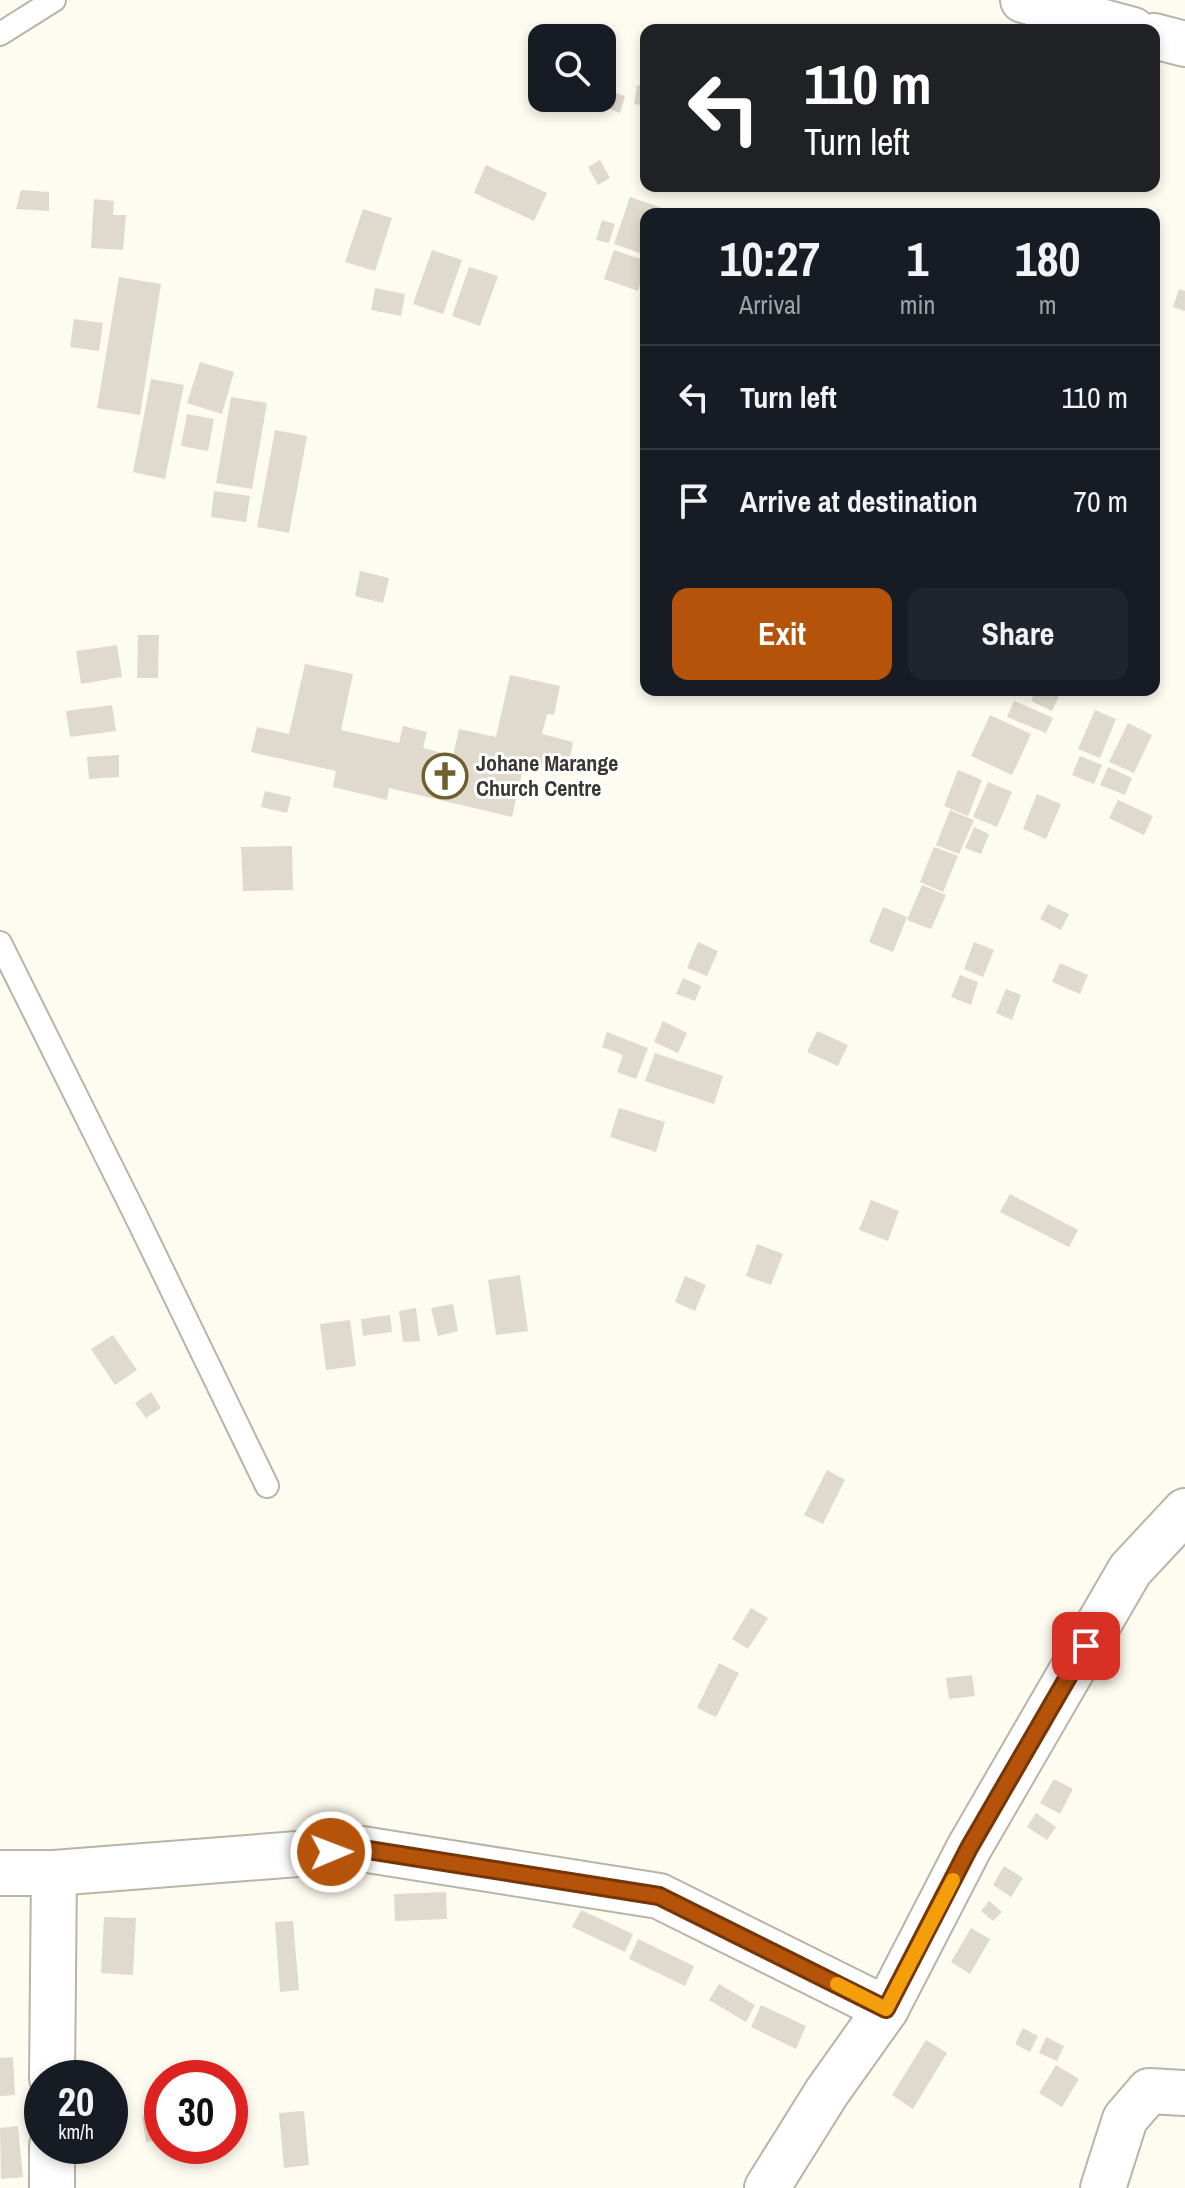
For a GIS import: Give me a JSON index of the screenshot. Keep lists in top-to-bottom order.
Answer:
{
  "places": {
    "church": ["Johane Marange Church Centre"]
  },
  "page": {
    "turn": ["110 m", "Turn left"],
    "eta": [
      "10:27",
      "Arrival",
      "1",
      "min",
      "180",
      "m"
    ],
    "list": [
      {
        "name": "Turn left",
        "value": "110 m"
      },
      {
        "name": "Arrive at destination",
        "value": "70 m"
      }
    ],
    "buttons": ["Exit", "Share"],
    "speed": "20 km/h",
    "limit": "30"
  }
}
